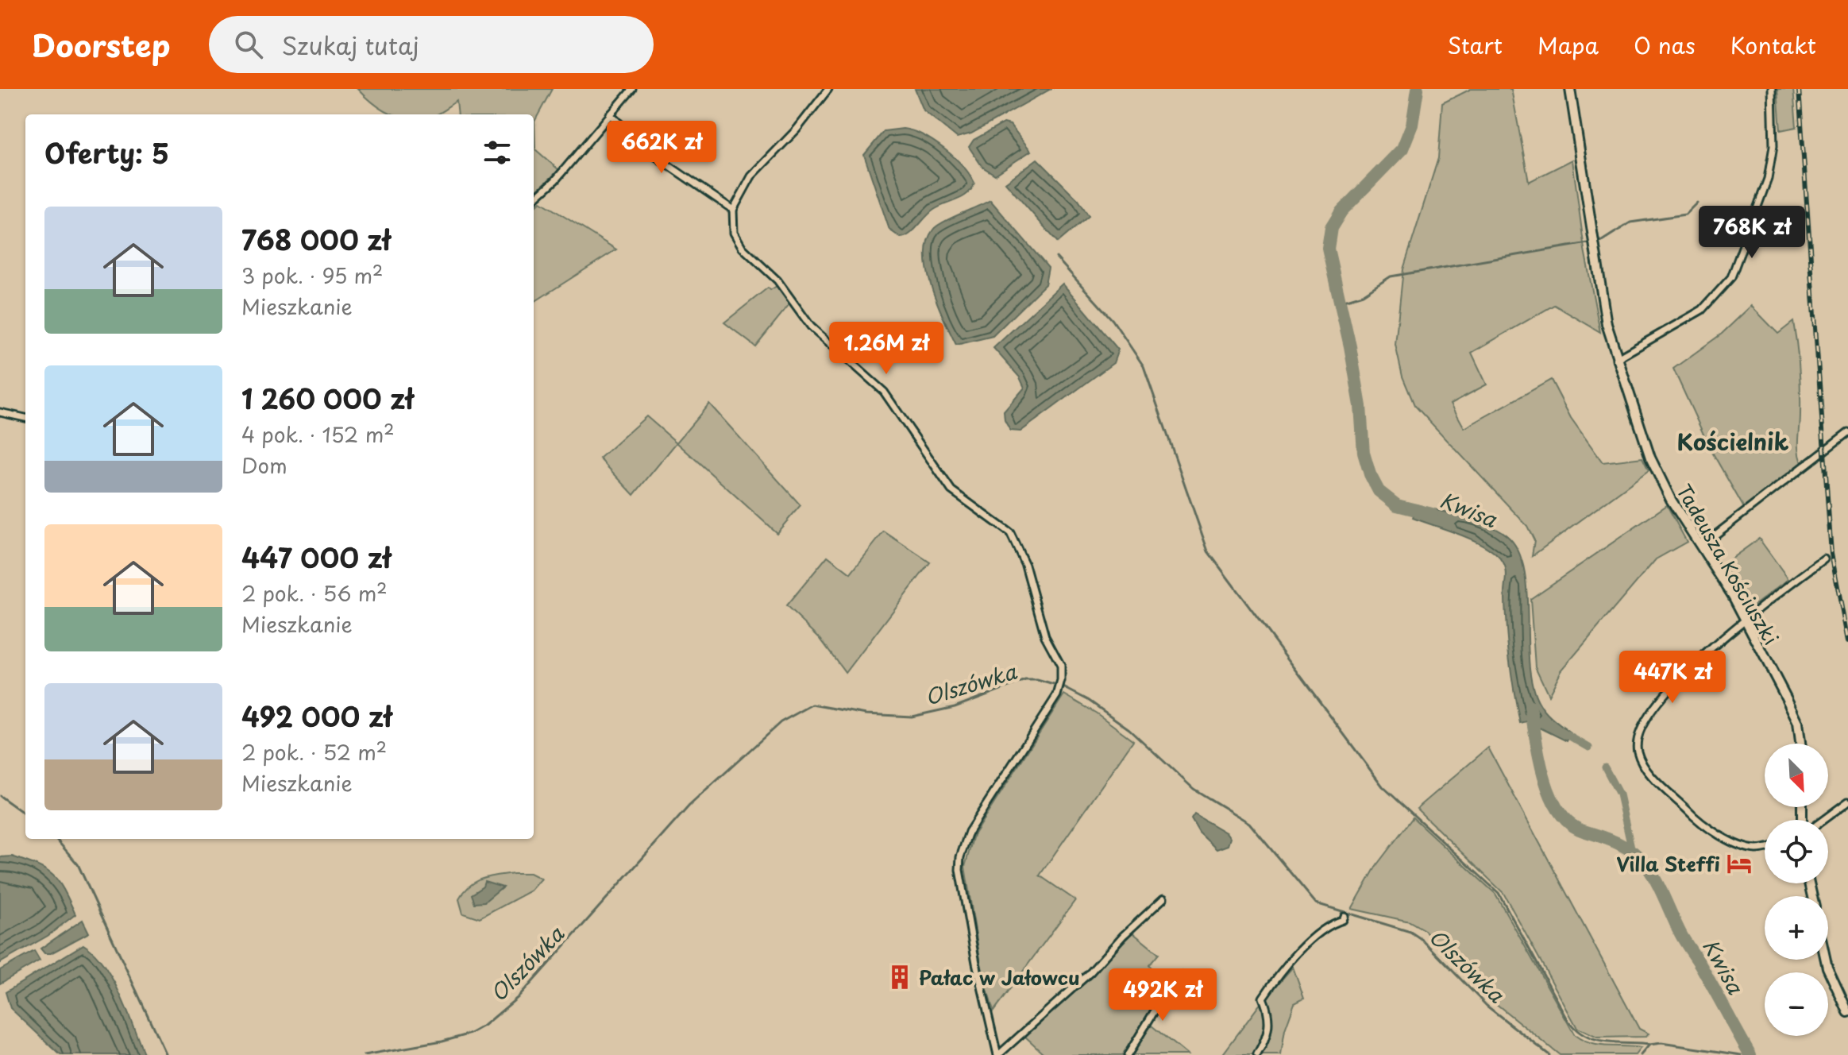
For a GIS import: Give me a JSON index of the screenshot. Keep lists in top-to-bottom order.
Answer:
{
  "streets": {
    "main road": ["Tadeusza Kościuszki"]
  },
  "districts": ["Kościelnik"],
  "water": ["Kwisa", "Olszówka"],
  "places": {
    "hotel": ["Villa Steffi"],
    "building": ["Pałac w Jałowcu"]
  },
  "north": "bottom right",
  "page": {
    "header": "Doorstep",
    "search": "Szukaj tutaj",
    "nav": [
      "Start",
      "Mapa",
      "O nas",
      "Kontakt"
    ],
    "heading": "Oferty: 5",
    "price": [
      "662K zł",
      "768K zł",
      "1.26M zł",
      "447K zł",
      "492K zł"
    ],
    "list": [
      {
        "name": "768 000 zł",
        "note": "3 pok. · 95 m² · Mieszkanie"
      },
      {
        "name": "1 260 000 zł",
        "note": "4 pok. · 152 m² · Dom"
      },
      {
        "name": "447 000 zł",
        "note": "2 pok. · 56 m² · Mieszkanie"
      },
      {
        "name": "492 000 zł",
        "note": "2 pok. · 52 m² · Mieszkanie"
      }
    ],
    "map_buttons": ["+", "−"]
  }
}
